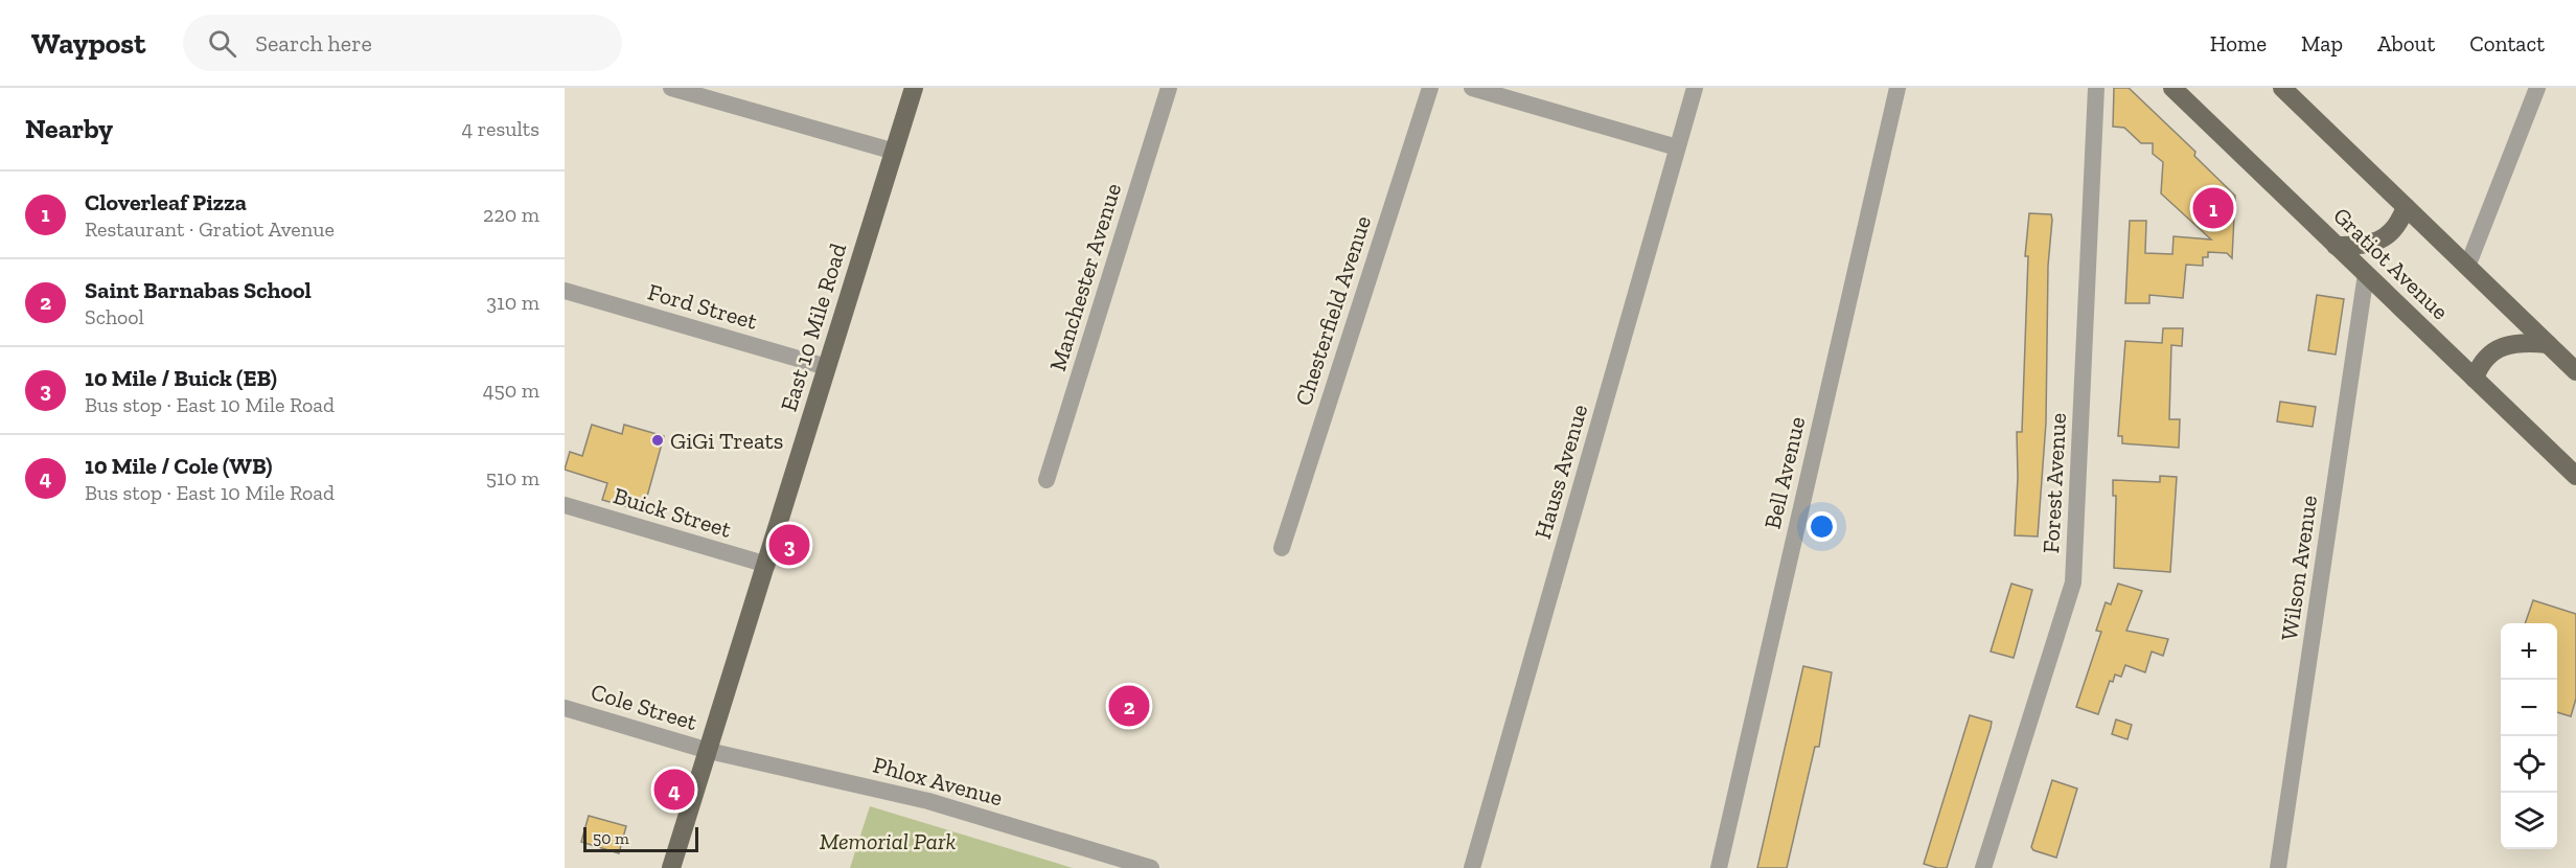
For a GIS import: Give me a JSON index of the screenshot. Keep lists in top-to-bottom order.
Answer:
{
  "streets": {
    "main road": ["Gratiot Avenue", "East 10 Mile Road"],
    "street": [
      "Manchester Avenue",
      "Ford Street",
      "Chesterfield Avenue",
      "Hauss Avenue",
      "Bell Avenue",
      "Forest Avenue",
      "Buick Street",
      "Wilson Avenue",
      "Cole Street",
      "Phlox Avenue"
    ]
  },
  "crossings": [
    ["Gratiot Avenue", "Wilson Avenue"],
    ["Ford Street", "East 10 Mile Road"],
    ["East 10 Mile Road", "Buick Street"],
    ["East 10 Mile Road", "Cole Street"],
    ["East 10 Mile Road", "Phlox Avenue"],
    ["Cole Street", "Phlox Avenue"]
  ],
  "parks": ["Memorial Park"],
  "places": ["GiGi Treats"],
  "scale_bar": "50 m",
  "page": {
    "header": "Waypost",
    "search": "Search here",
    "nav": [
      "Home",
      "Map",
      "About",
      "Contact"
    ],
    "heading": ["Nearby", "4 results"],
    "list": [
      {
        "mark": "1",
        "name": "Cloverleaf Pizza",
        "note": "Restaurant · Gratiot Avenue",
        "value": "220 m"
      },
      {
        "mark": "2",
        "name": "Saint Barnabas School",
        "note": "School",
        "value": "310 m"
      },
      {
        "mark": "3",
        "name": "10 Mile / Buick (EB)",
        "note": "Bus stop · East 10 Mile Road",
        "value": "450 m"
      },
      {
        "mark": "4",
        "name": "10 Mile / Cole (WB)",
        "note": "Bus stop · East 10 Mile Road",
        "value": "510 m"
      }
    ],
    "pins": [
      "1",
      "3",
      "2",
      "4"
    ],
    "map_buttons": ["+", "−"],
    "scale": "50 m"
  }
}
